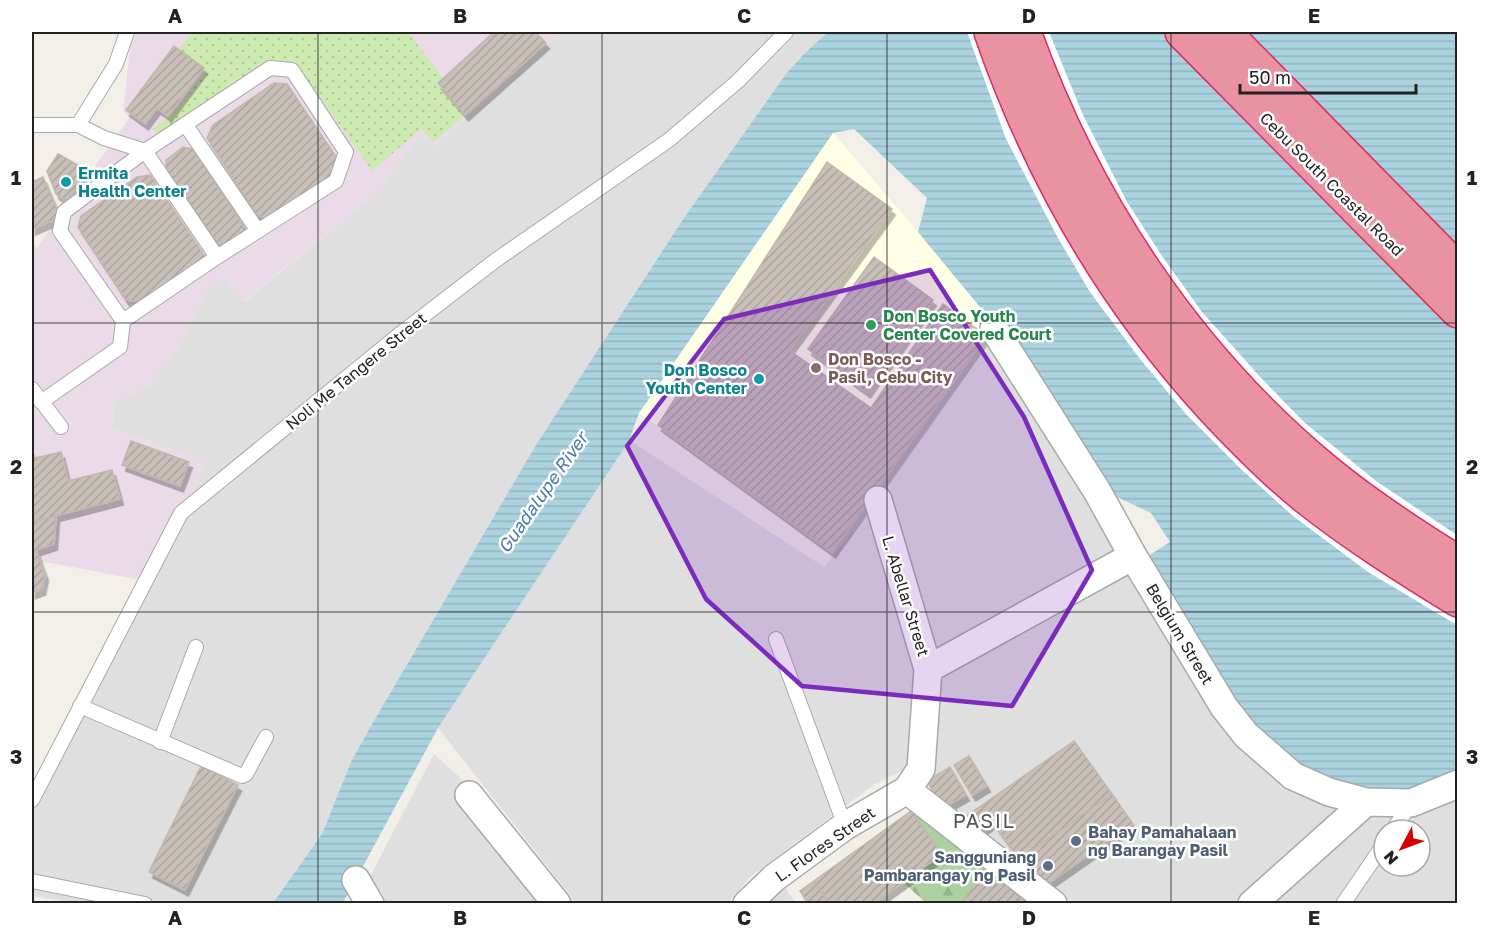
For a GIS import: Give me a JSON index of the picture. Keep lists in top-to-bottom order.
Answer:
{
  "streets": {
    "highway": ["Cebu South Coastal Road"],
    "street": ["L. Abellar Street", "Belgium Street", "L. Flores Street"],
    "lane": ["Noli Me Tangere Street"]
  },
  "crossings": [
    ["L. Abellar Street", "L. Flores Street"]
  ],
  "districts": ["PASIL"],
  "water": ["Guadalupe River"],
  "places": [
    "Ermita Health Center",
    "Don Bosco Youth Center Covered Court",
    "Don Bosco - Pasil, Cebu City",
    "Don Bosco Youth Center",
    "Bahay Pamahalaan ng Barangay Pasil",
    "Sangguniang Pambarangay ng Pasil"
  ],
  "scale_bar": "50 m",
  "north": "bottom left",
  "grid": {
    "columns": [
      "A",
      "B",
      "C",
      "D",
      "E"
    ],
    "rows": ["1", "2", "3"]
  }
}
